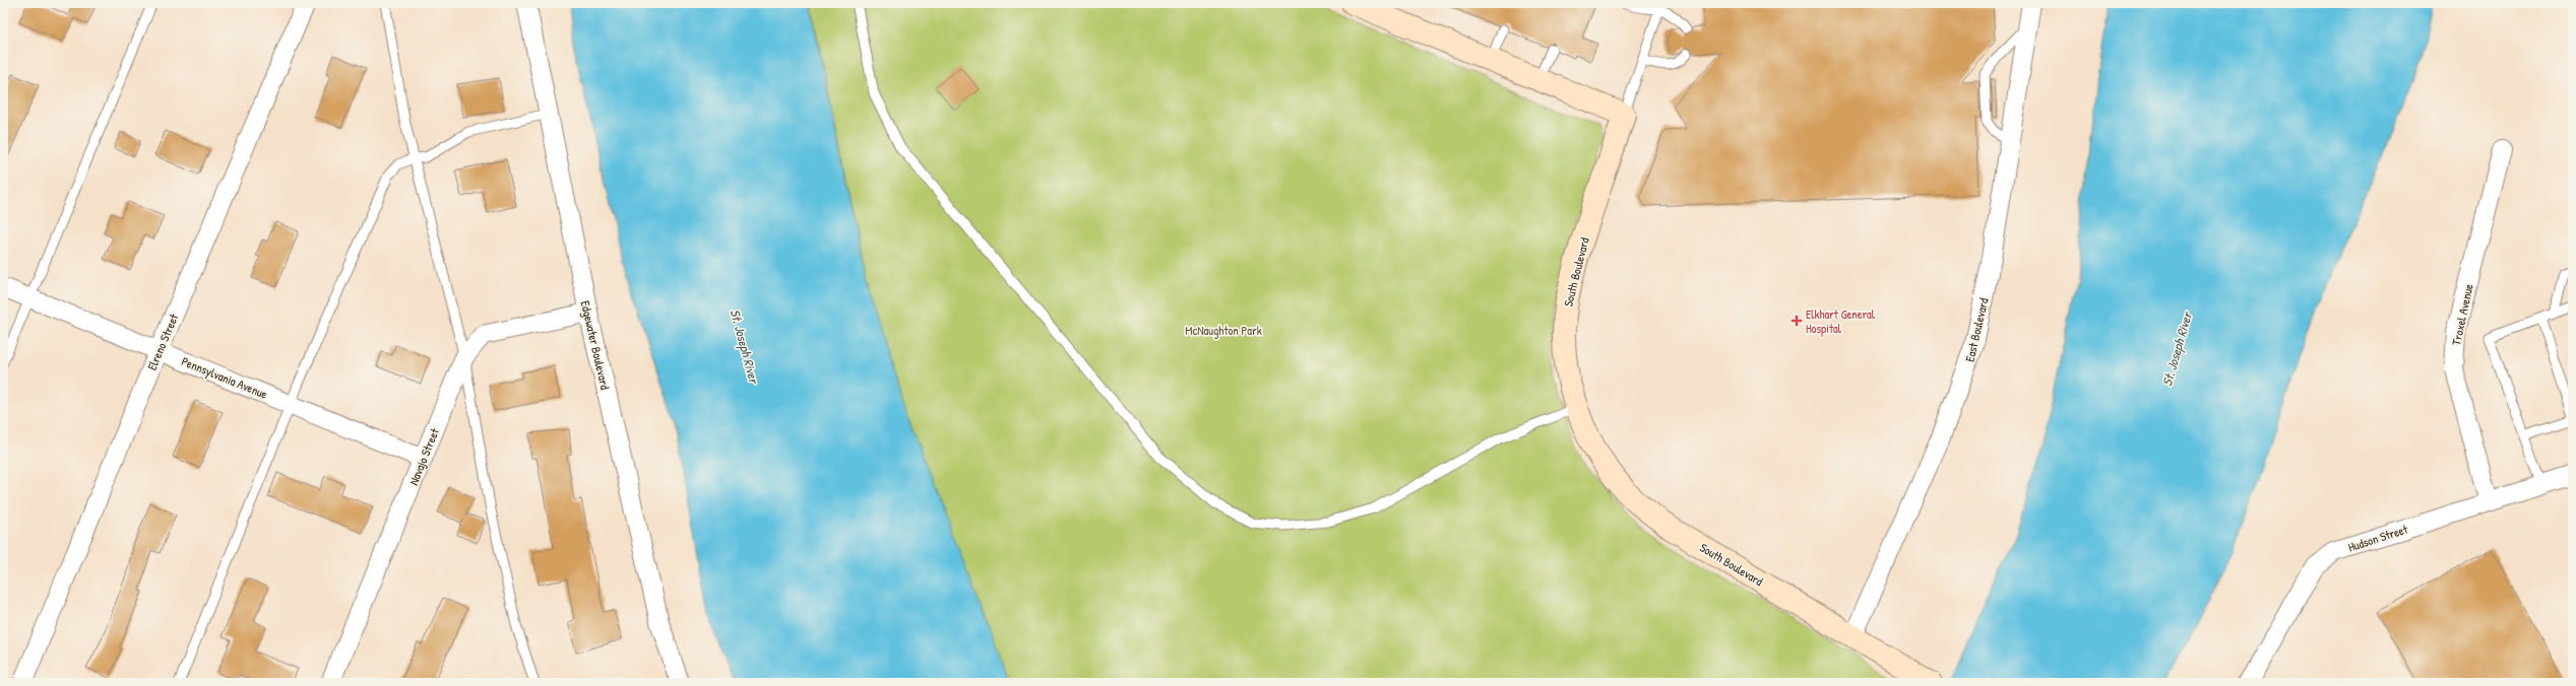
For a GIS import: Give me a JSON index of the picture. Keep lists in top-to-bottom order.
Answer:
{
  "streets": {
    "street": [
      "South Boulevard",
      "Troxel Avenue",
      "East Boulevard",
      "Elreno Street",
      "Edgewater Boulevard",
      "Pennsylvania Avenue",
      "Navajo Street",
      "Hudson Street"
    ]
  },
  "crossings": [
    ["South Boulevard", "East Boulevard"],
    ["Troxel Avenue", "Hudson Street"],
    ["Elreno Street", "Pennsylvania Avenue"],
    ["Edgewater Boulevard", "Navajo Street"],
    ["Pennsylvania Avenue", "Navajo Street"]
  ],
  "water": ["St. Joseph River"],
  "parks": ["McNaughton Park"],
  "places": {
    "health": ["Elkhart General Hospital"]
  }
}
